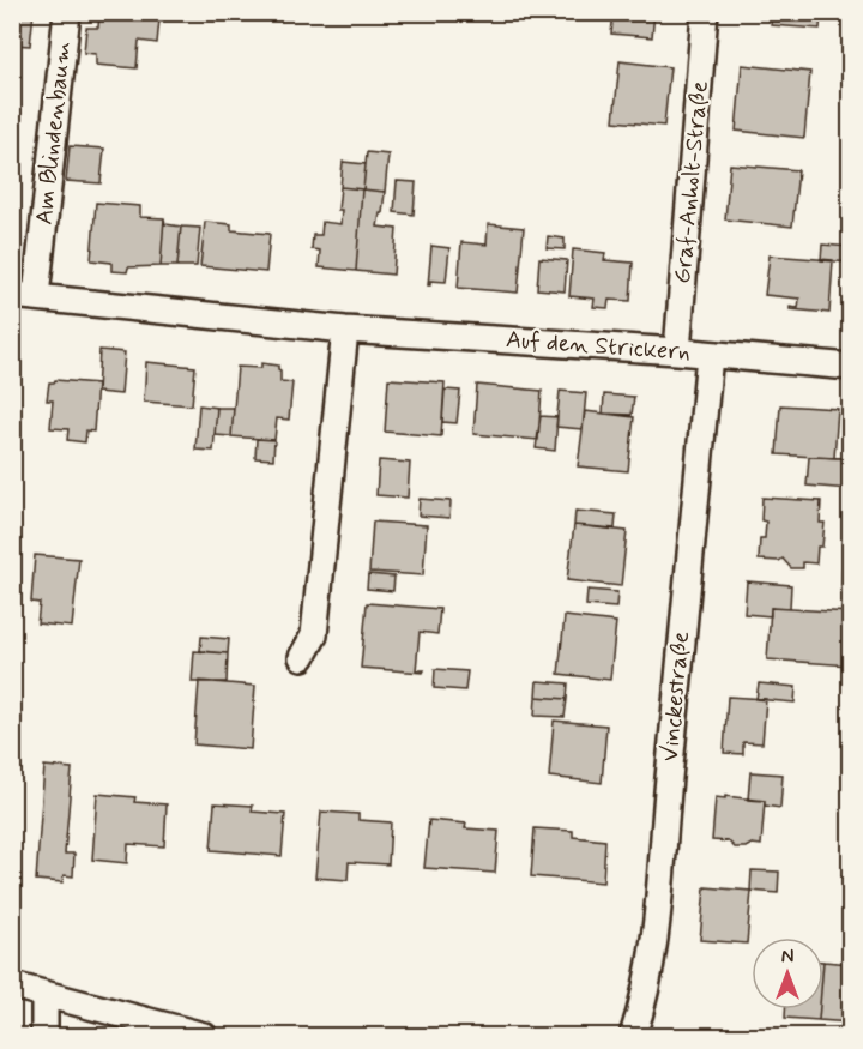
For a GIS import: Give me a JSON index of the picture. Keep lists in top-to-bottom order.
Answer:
{
  "streets": {
    "street": [
      "Am Blindenbaum",
      "Graf-Anholt-Straße",
      "Auf den Strickern",
      "Vinckestraße"
    ]
  },
  "crossings": [
    ["Am Blindenbaum", "Auf den Strickern"],
    ["Graf-Anholt-Straße", "Auf den Strickern"],
    ["Auf den Strickern", "Vinckestraße"]
  ],
  "north": "top"
}
